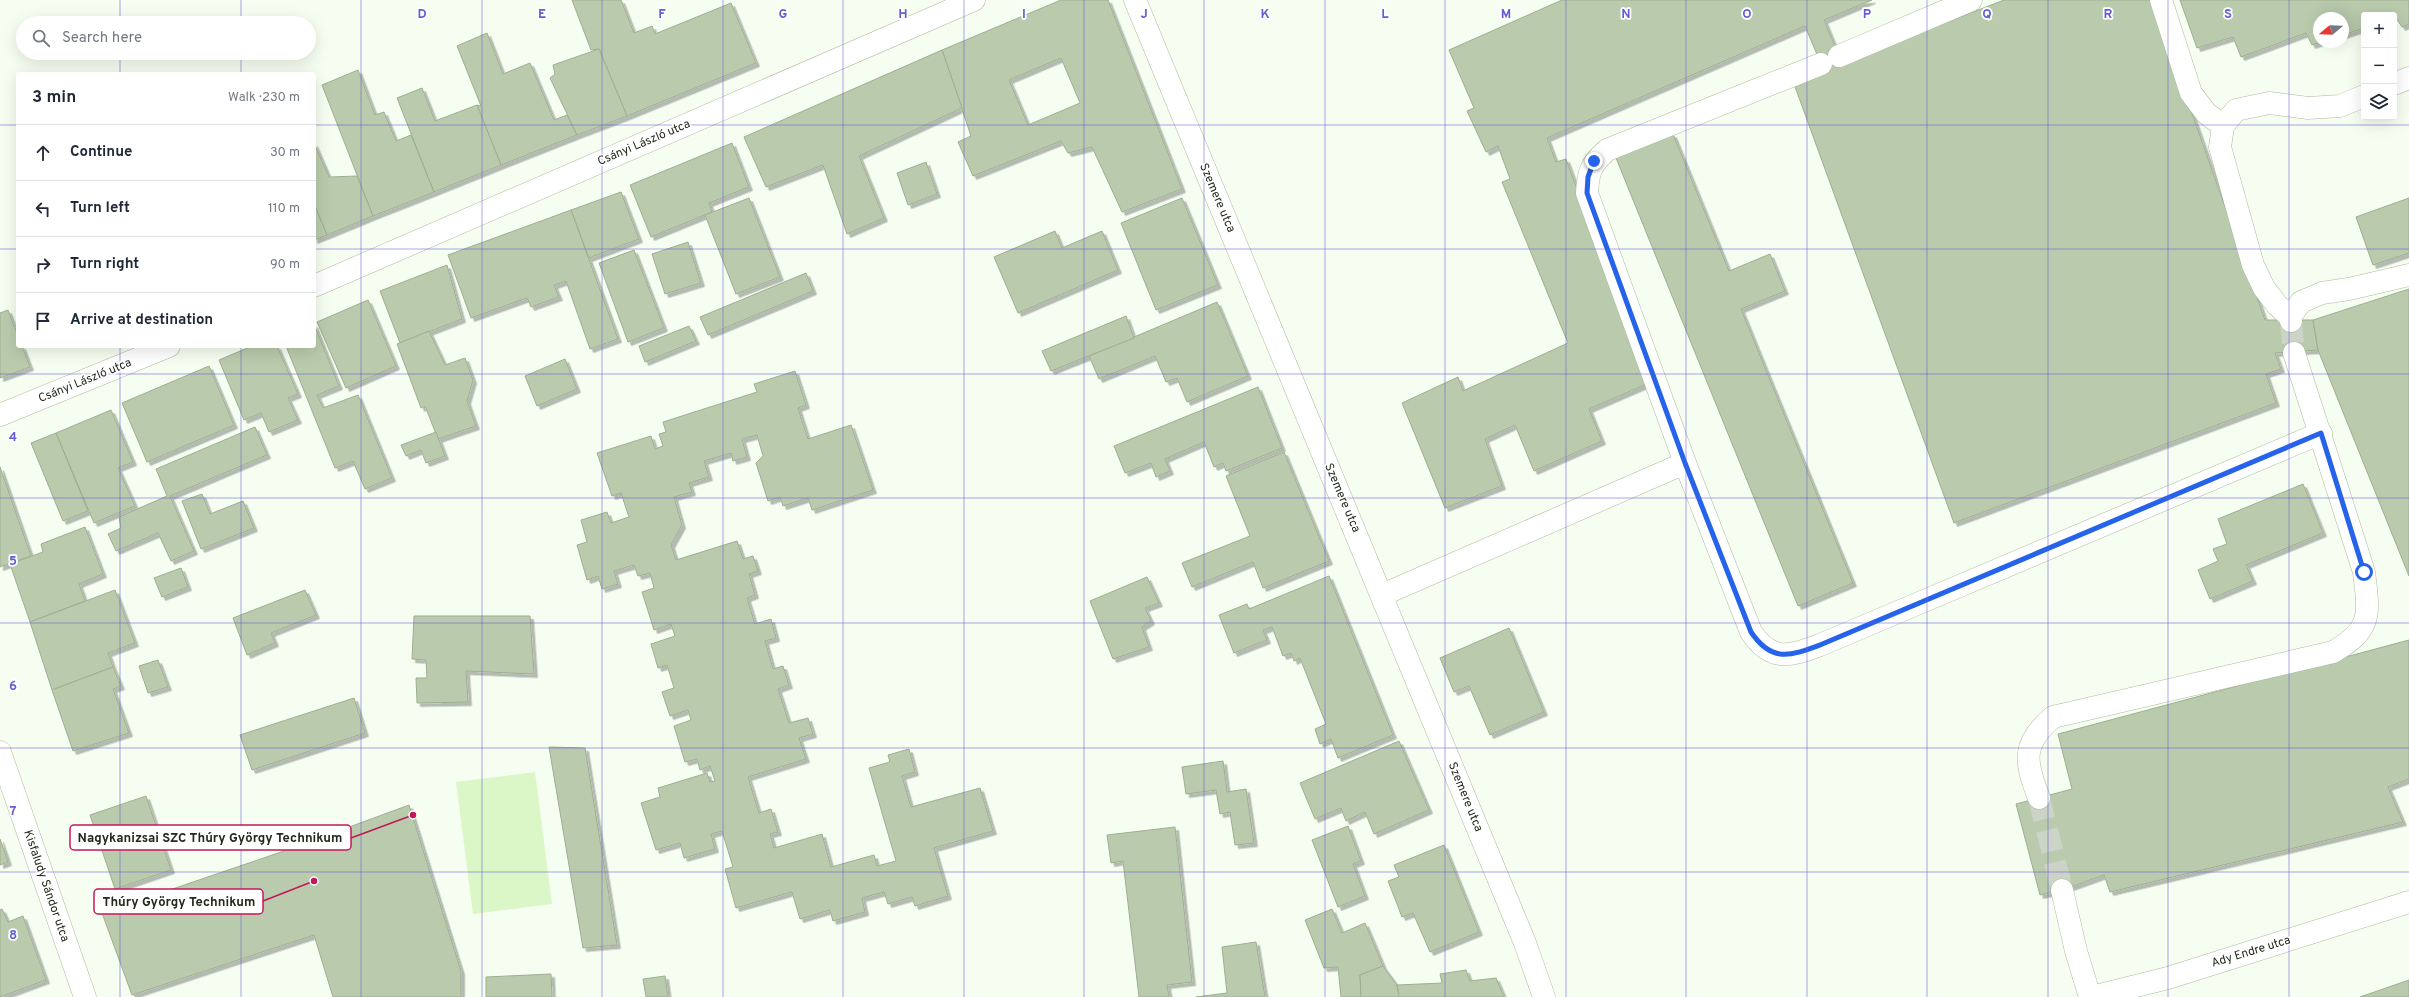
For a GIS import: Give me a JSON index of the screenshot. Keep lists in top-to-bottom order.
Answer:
{
  "streets": {
    "street": [
      "Csányi László utca",
      "Szemere utca",
      "Kisfaludy Sándor utca",
      "Ady Endre utca"
    ]
  },
  "places": ["Nagykanizsai SZC Thúry György Technikum", "Thúry György Technikum"],
  "north": "left",
  "page": {
    "map_buttons": ["+", "−"],
    "search": "Search here",
    "heading": ["3 min", "Walk · 230 m"],
    "list": [
      ["Continue", "30 m"],
      ["Turn left", "110 m"],
      ["Turn right", "90 m"],
      "Arrive at destination"
    ]
  },
  "grid": {
    "columns": [
      "D",
      "E",
      "F",
      "G",
      "H",
      "I",
      "J",
      "K",
      "L",
      "M",
      "N",
      "O",
      "P",
      "Q",
      "R",
      "S"
    ],
    "rows": [
      "4",
      "5",
      "6",
      "7",
      "8"
    ]
  }
}
